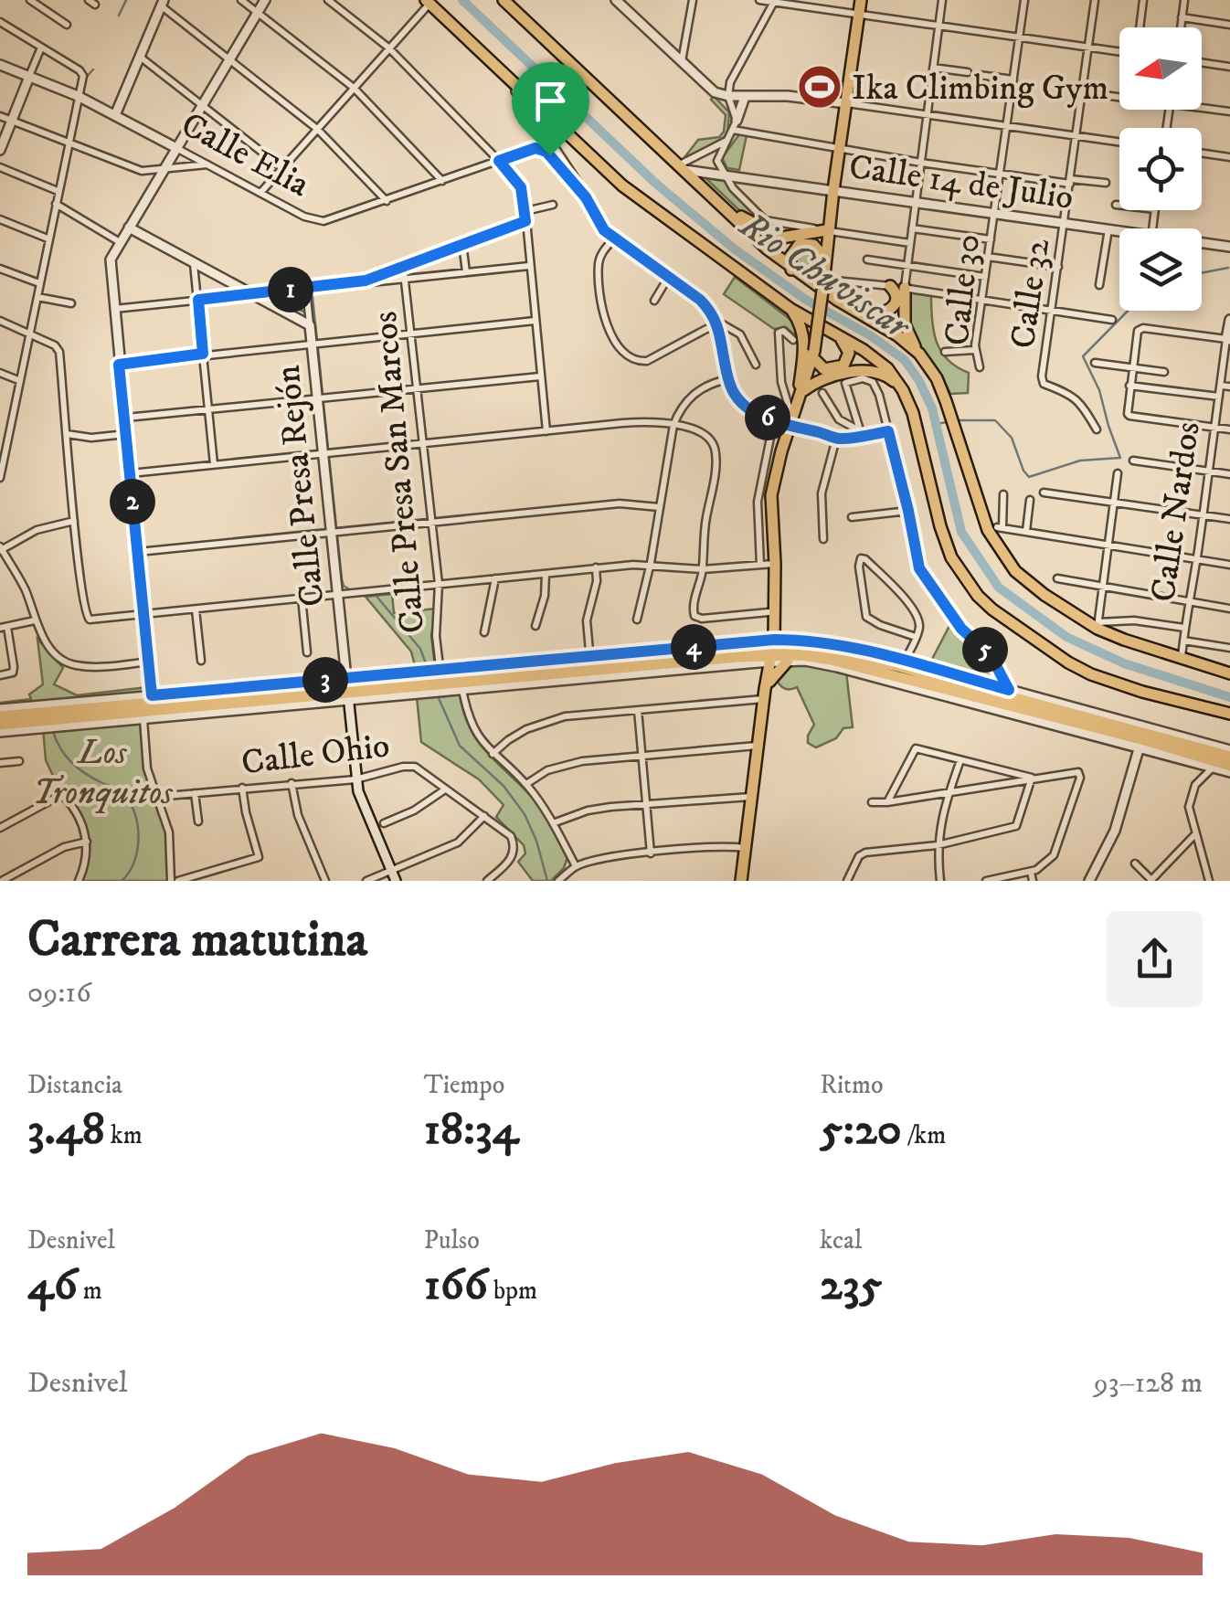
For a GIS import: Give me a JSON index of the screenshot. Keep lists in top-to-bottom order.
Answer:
{
  "streets": {
    "street": [
      "Calle Elia",
      "Calle 14 de Julio",
      "Calle 30",
      "Calle 32",
      "Calle Presa San Marcos",
      "Calle Presa Rejón",
      "Calle Nardos",
      "Calle Ohio"
    ]
  },
  "crossings": [
    ["Calle 14 de Julio", "Calle 30"],
    ["Calle 14 de Julio", "Calle 32"],
    ["Calle Presa Rejón", "Calle Ohio"]
  ],
  "water": ["Rio Chuviscar"],
  "parks": ["Los Tronquitos"],
  "places": {
    "sports": ["Ika Climbing Gym"]
  },
  "north": "left",
  "page": {
    "pins": [
      "1",
      "6",
      "2",
      "4",
      "5",
      "3"
    ],
    "heading": ["Carrera matutina", "09:16"],
    "stats": [
      ["Distancia", "3.48 km"],
      ["Tiempo", "18:34"],
      ["Ritmo", "5:20 /km"],
      ["Desnivel", "46 m"],
      ["Pulso", "166 bpm"],
      ["kcal", "235"]
    ],
    "chart": ["Desnivel", "93–128 m"]
  }
}
